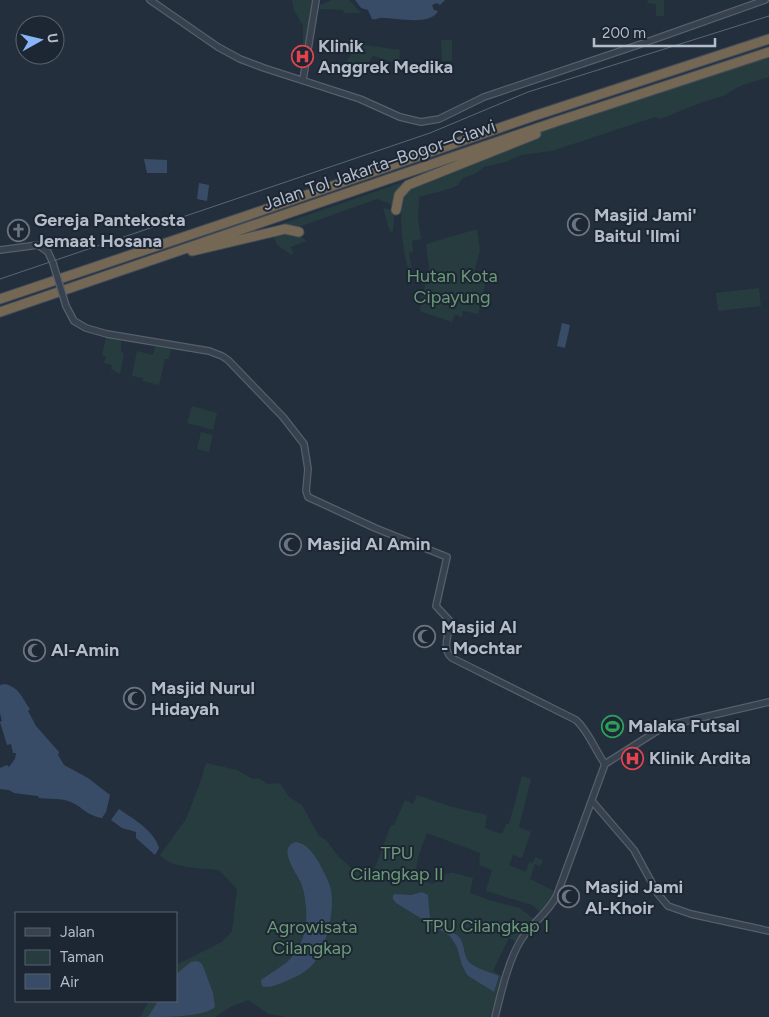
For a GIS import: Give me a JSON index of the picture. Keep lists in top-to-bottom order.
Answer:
{
  "streets": {
    "highway": ["Jalan Tol Jakarta–Bogor–Ciawi"]
  },
  "parks": [
    "Hutan Kota Cipayung",
    "TPU Cilangkap II",
    "TPU Cilangkap I",
    "Agrowisata Cilangkap"
  ],
  "places": {
    "hospital": ["Klinik Anggrek Medika", "Klinik Ardita"],
    "mosque": [
      "Masjid Jami' Baitul 'Ilmi",
      "Masjid Al Amin",
      "Masjid Al - Mochtar",
      "Al-Amin",
      "Masjid Nurul Hidayah",
      "Masjid Jami Al-Khoir"
    ],
    "church": ["Gereja Pantekosta Jemaat Hosana"],
    "sports": ["Malaka Futsal"]
  },
  "legend": ["Jalan", "Taman", "Air"],
  "scale_bar": "200 m",
  "north": "right"
}
